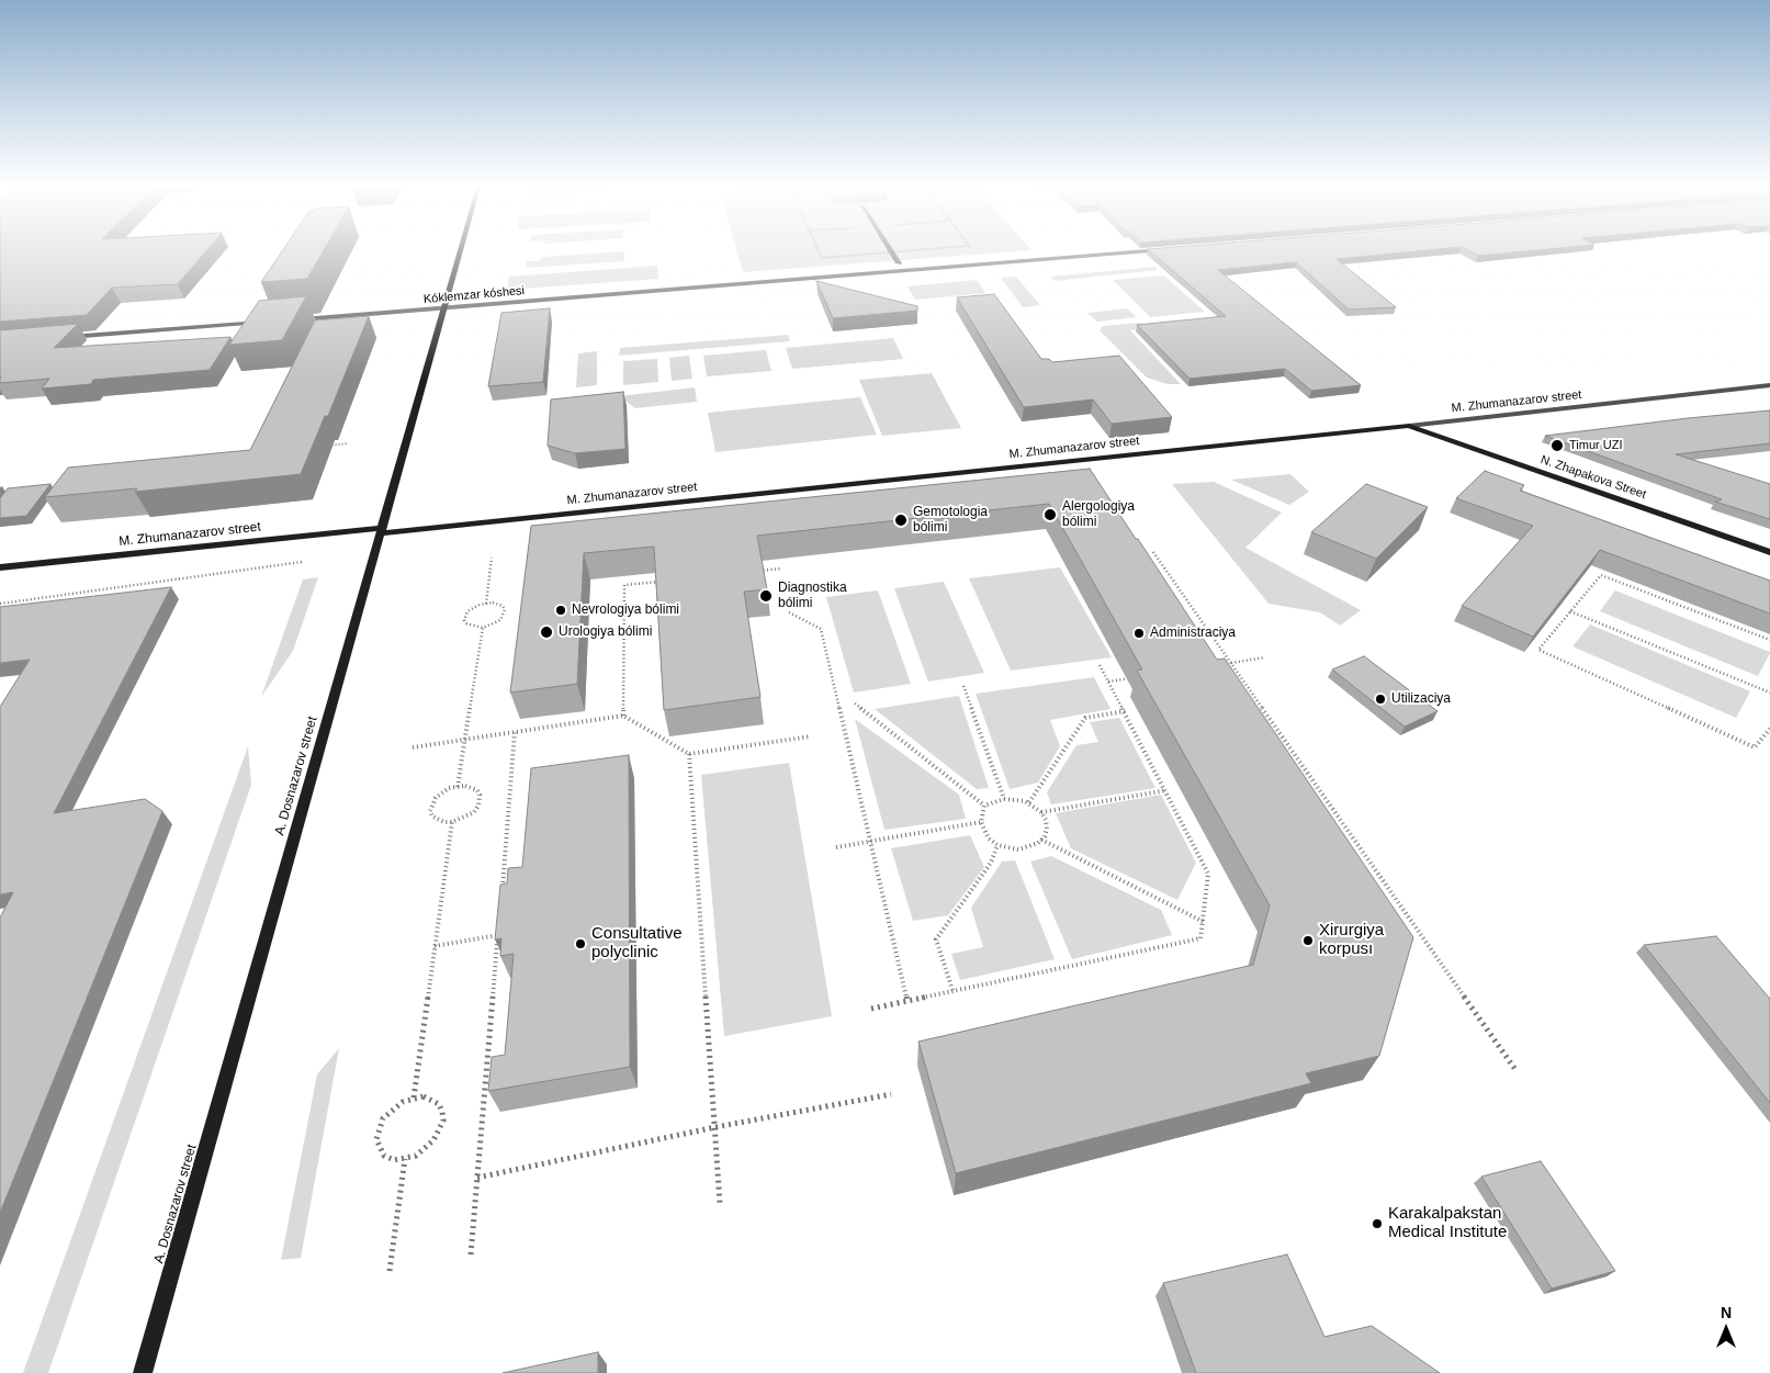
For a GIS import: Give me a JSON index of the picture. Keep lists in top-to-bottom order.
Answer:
{
  "streets": {
    "main road": ["M. Zhumanazarov street", "N. Zhapakova Street", "A. Dosnazarov street"],
    "street": ["Kóklemzar kóshesi"]
  },
  "crossings": [
    ["Kóklemzar kóshesi", "A. Dosnazarov street"],
    ["M. Zhumanazarov street", "N. Zhapakova Street"],
    ["M. Zhumanazarov street", "A. Dosnazarov street"]
  ],
  "places": [
    "Timur UZI",
    "Alergologiya bólimi",
    "Gemotologia bólimi",
    "Diagnostika bólimi",
    "Nevrologiya bólimi",
    "Urologiya bólimi",
    "Administraciya",
    "Utilizaciya",
    "Xirurgiya korpusı",
    "Consultative polyclinic",
    "Karakalpakstan Medical Institute"
  ],
  "north": "top"
}
